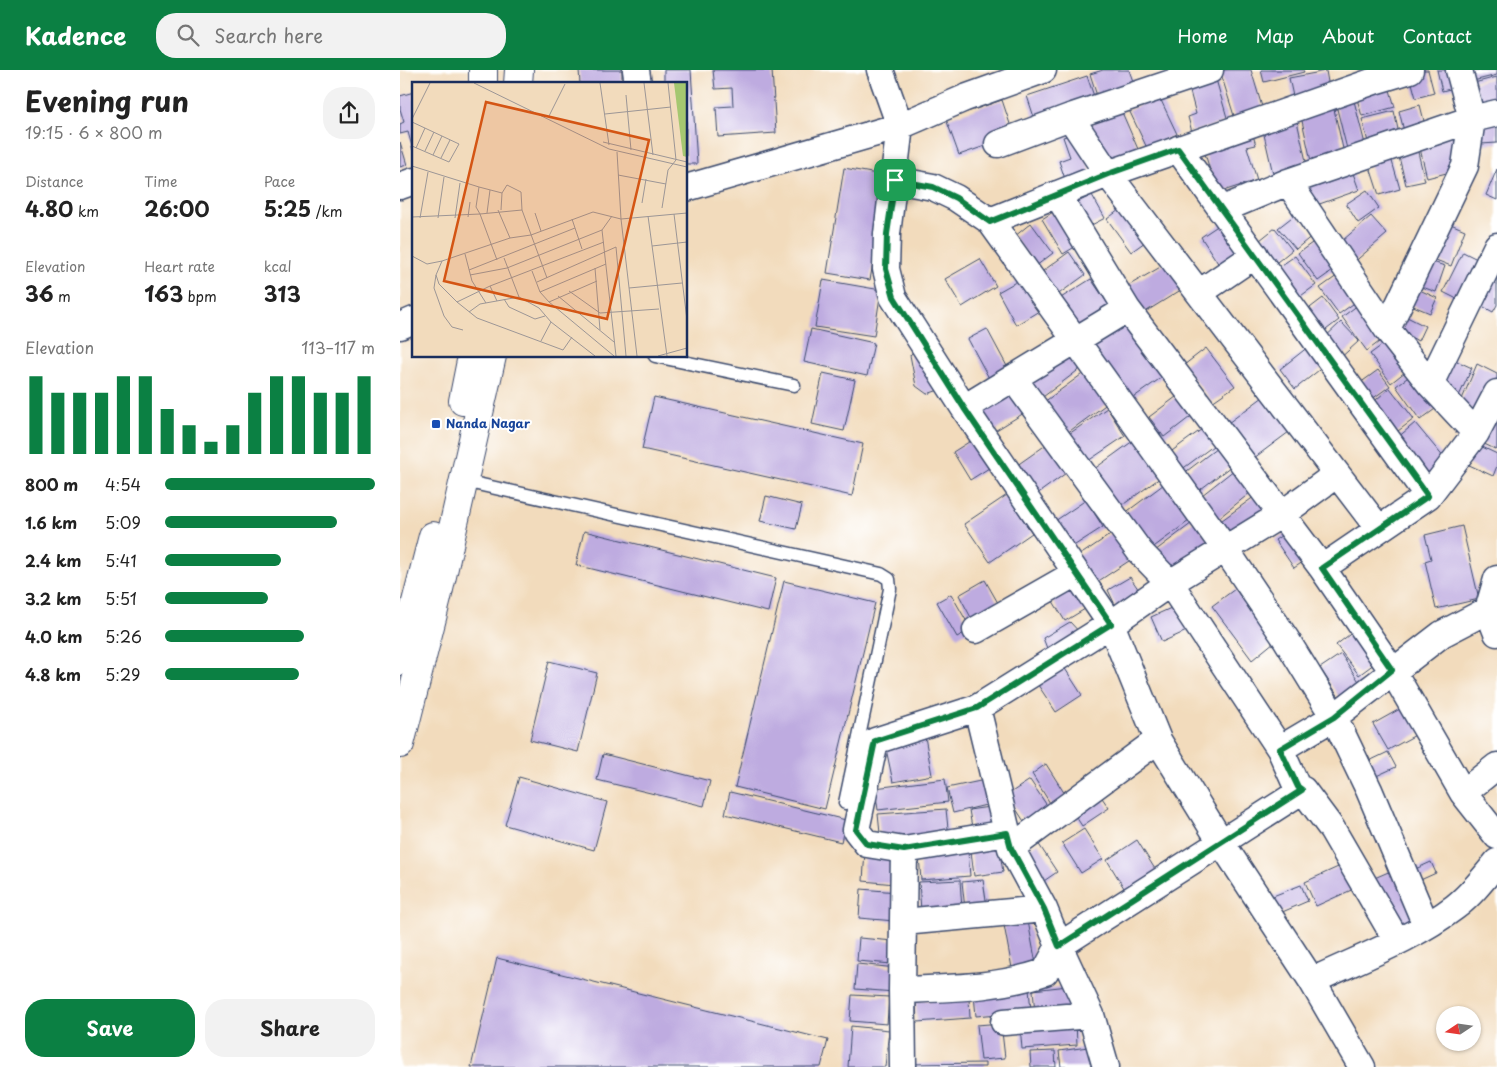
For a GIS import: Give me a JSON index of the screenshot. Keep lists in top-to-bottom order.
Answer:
{
  "places": {
    "transit": ["Nanda Nagar"]
  },
  "north": "left",
  "page": {
    "header": "Kadence",
    "search": "Search here",
    "nav": [
      "Home",
      "Map",
      "About",
      "Contact"
    ],
    "heading": ["Evening run", "19:15 · 6 × 800 m"],
    "stats": [
      ["Distance", "4.80 km"],
      ["Time", "26:00"],
      ["Pace", "5:25 /km"],
      ["Elevation", "36 m"],
      ["Heart rate", "163 bpm"],
      ["kcal", "313"]
    ],
    "chart": ["Elevation", "113–117 m"],
    "list": [
      {
        "name": "800 m",
        "note": "4:54"
      },
      {
        "name": "1.6 km",
        "note": "5:09"
      },
      {
        "name": "2.4 km",
        "note": "5:41"
      },
      {
        "name": "3.2 km",
        "note": "5:51"
      },
      {
        "name": "4.0 km",
        "note": "5:26"
      },
      {
        "name": "4.8 km",
        "note": "5:29"
      }
    ],
    "buttons": ["Save", "Share"]
  }
}
